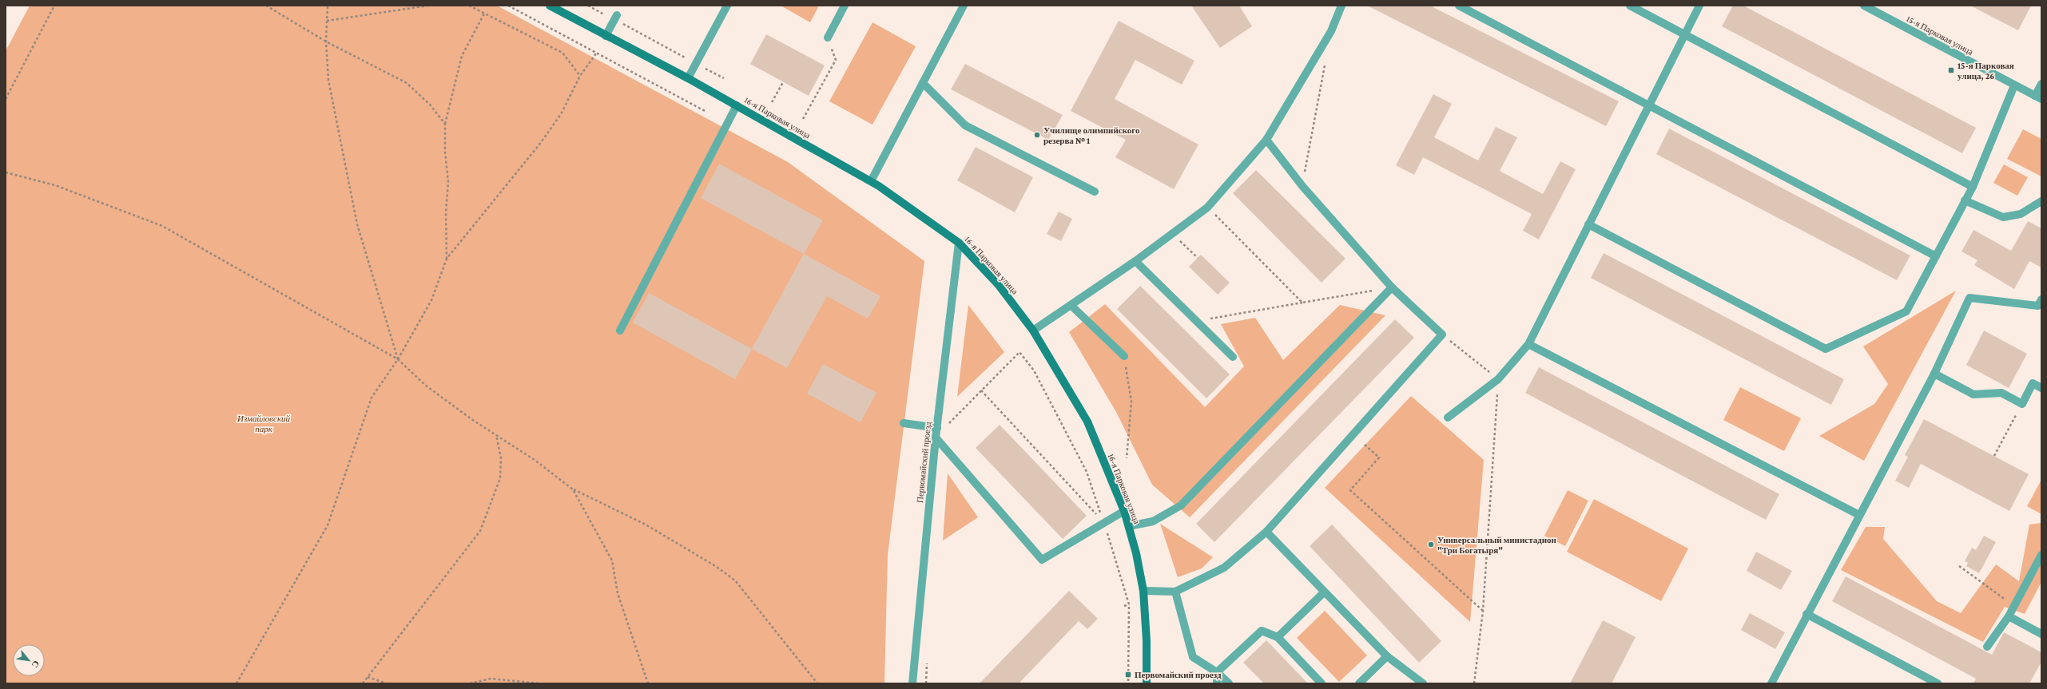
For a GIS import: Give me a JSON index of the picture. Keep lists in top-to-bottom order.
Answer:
{
  "streets": {
    "main road": ["16-я Парковая улица"],
    "street": ["15-я Парковая улица", "Первомайский проезд"]
  },
  "crossings": [
    ["16-я Парковая улица", "Первомайский проезд"]
  ],
  "parks": ["Измайловский парк"],
  "places": {
    "transit": ["15-я Парковая улица, 26", "Первомайский проезд"],
    "other": ["Училище олимпийского резерва № 1", "Универсальный министадион \"Три Богатыря\""]
  },
  "north": "bottom right"
}
